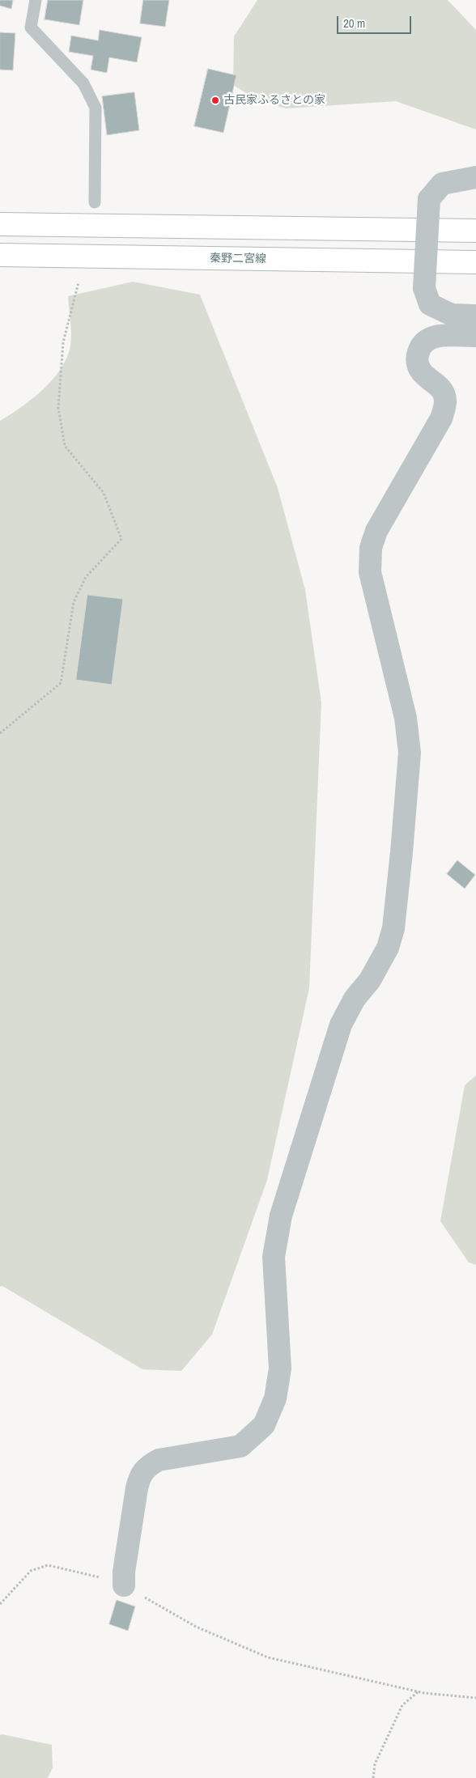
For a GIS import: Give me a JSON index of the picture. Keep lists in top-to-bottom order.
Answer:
{
  "streets": {
    "main road": ["秦野二宮線"]
  },
  "places": ["古民家ふるさとの家"],
  "scale_bar": "20 m"
}
